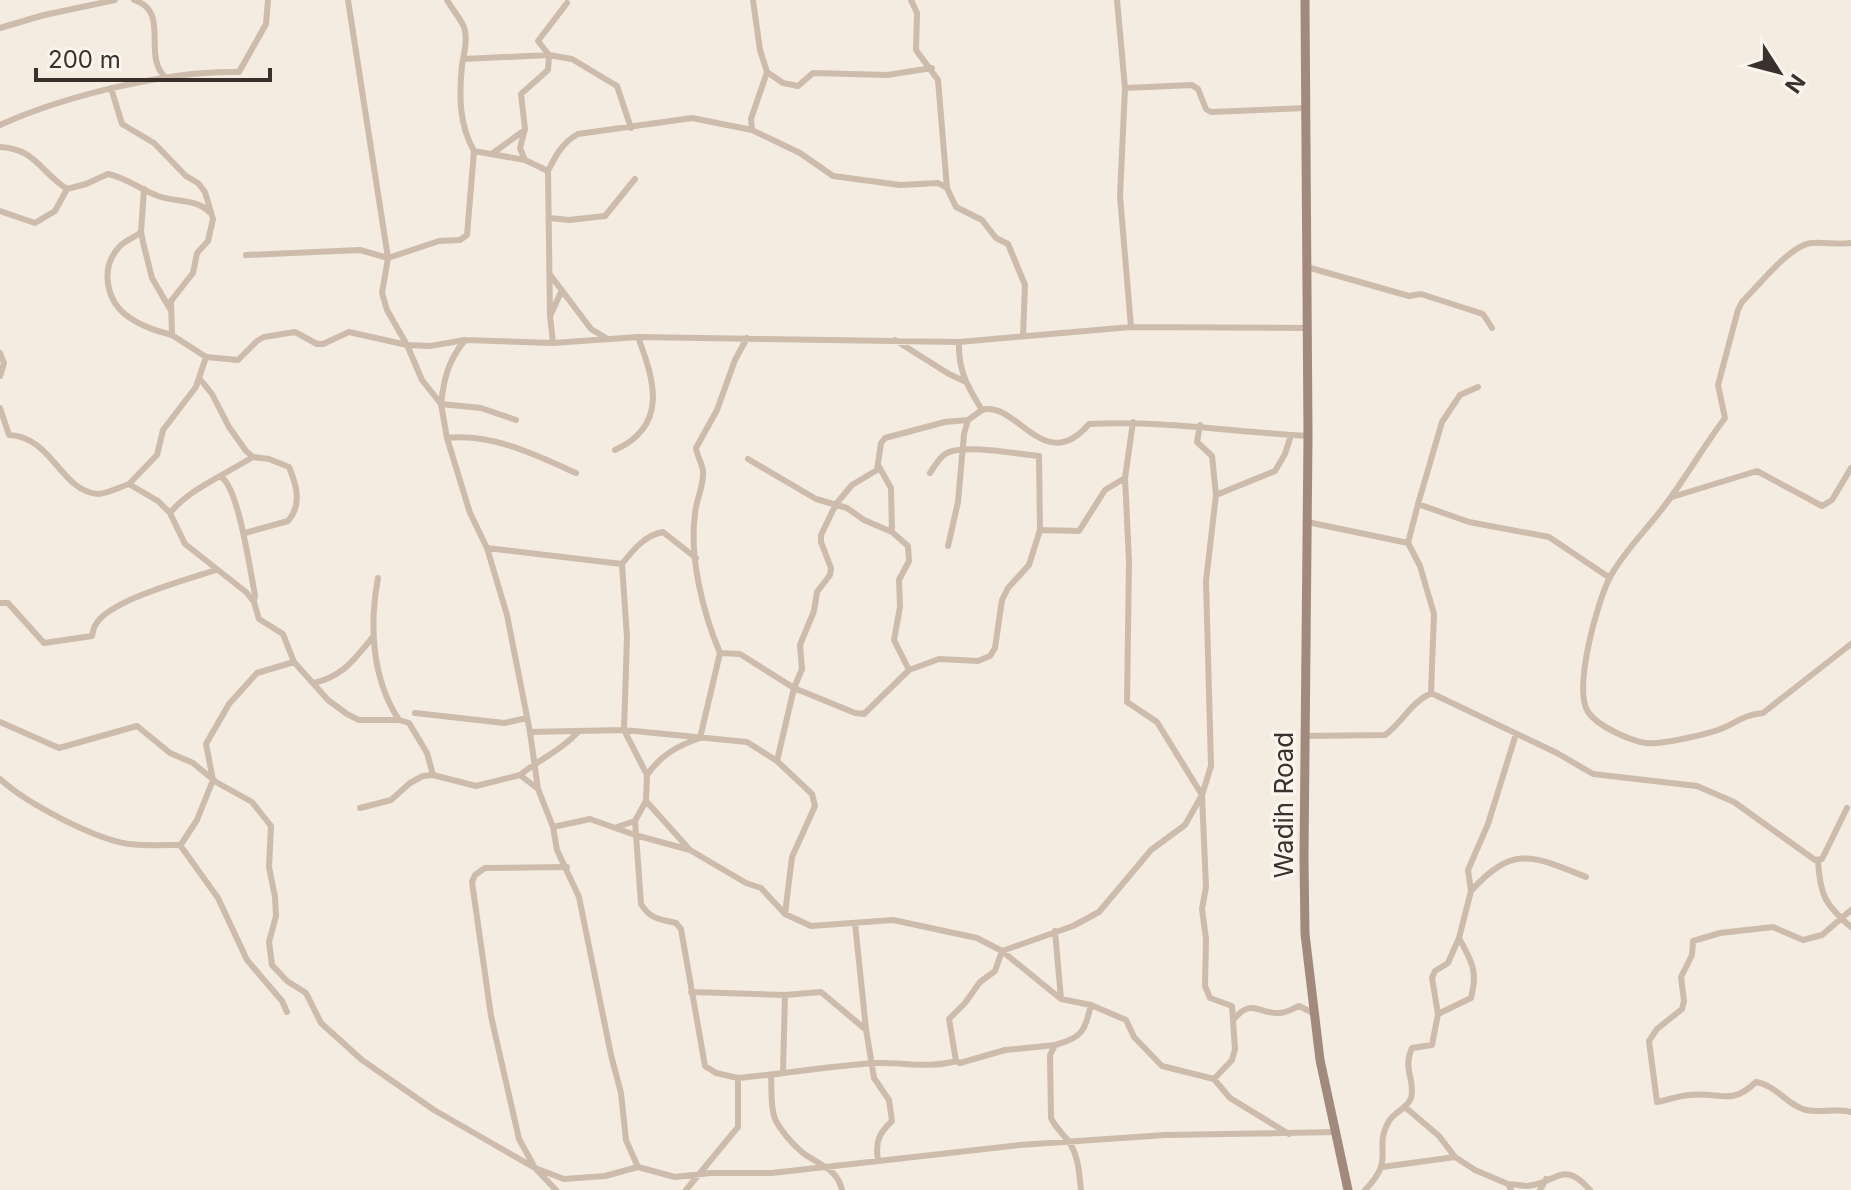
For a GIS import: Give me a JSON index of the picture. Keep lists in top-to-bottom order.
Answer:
{
  "streets": {
    "street": ["Wadih Road"]
  },
  "scale_bar": "200 m",
  "north": "bottom right"
}
